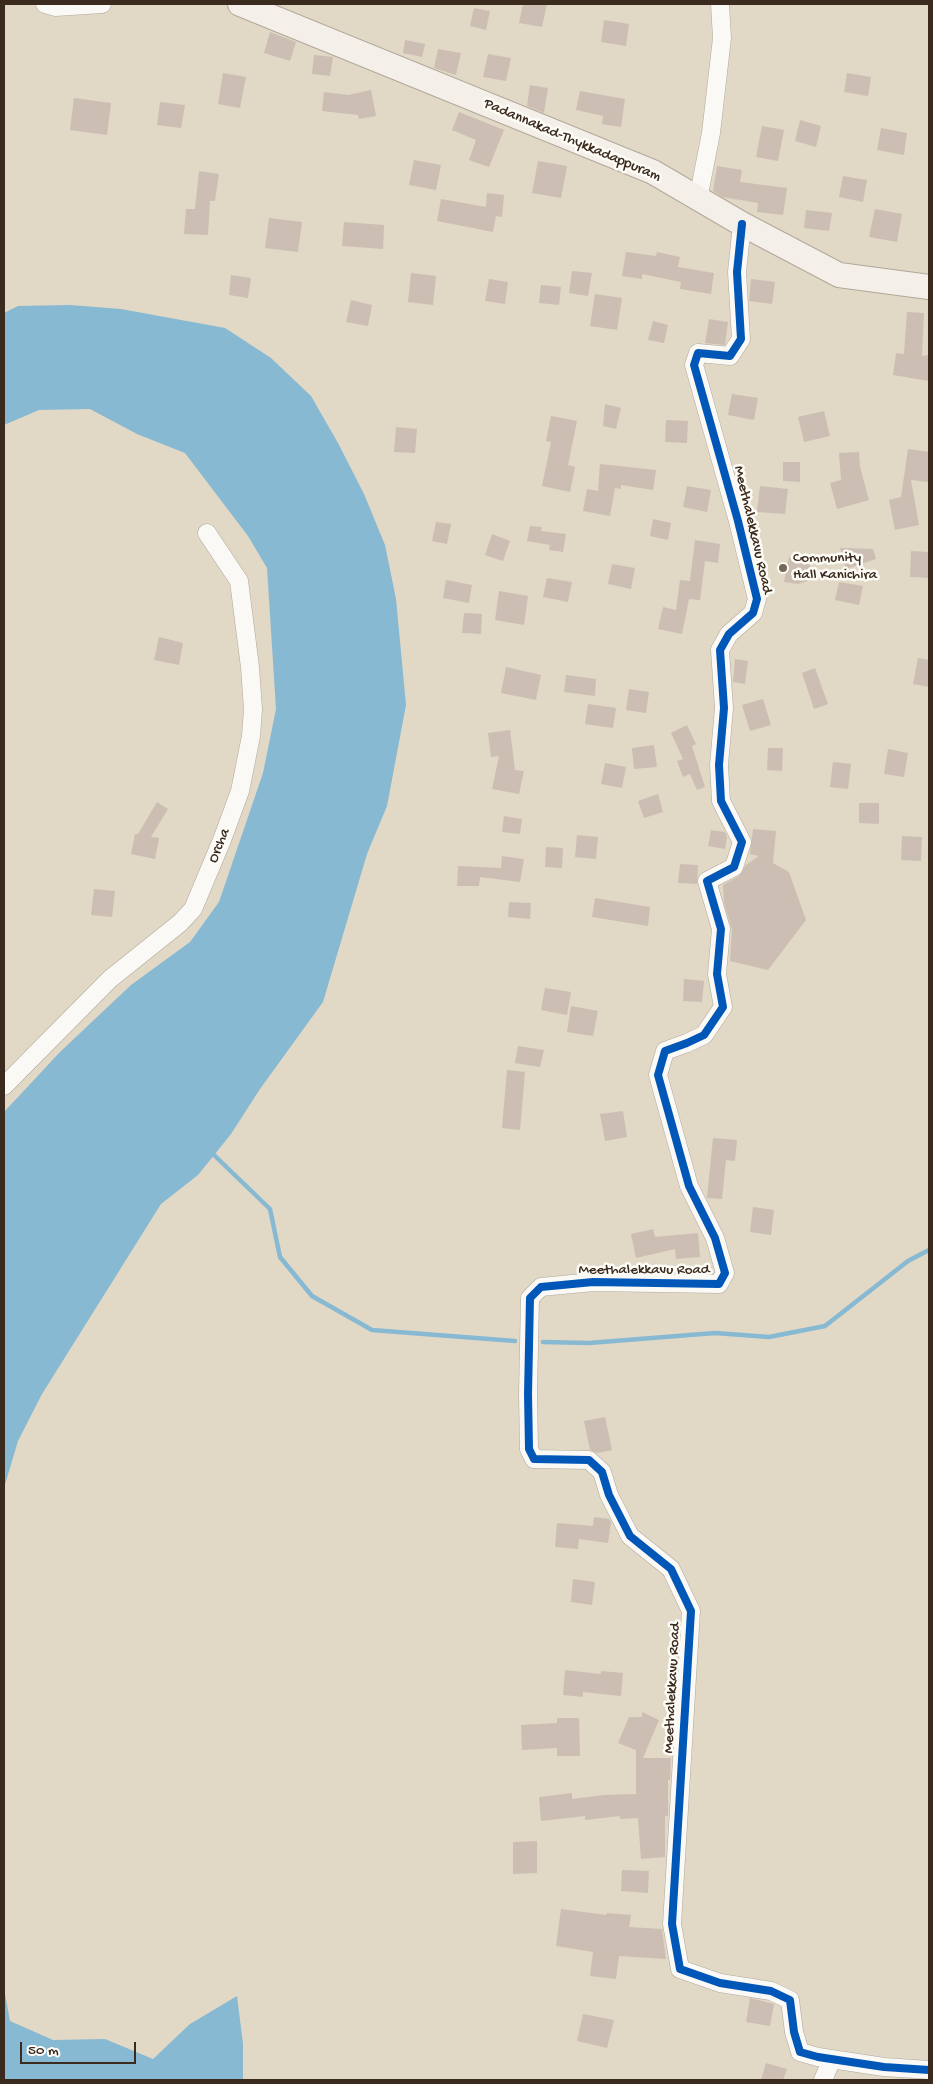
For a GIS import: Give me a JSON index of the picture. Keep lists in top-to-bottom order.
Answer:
{
  "streets": {
    "main road": ["Padannakad-Thykkadappuram"],
    "street": ["Meethalekkavu Road", "Orcha"]
  },
  "crossings": [
    ["Padannakad-Thykkadappuram", "Meethalekkavu Road"]
  ],
  "places": ["Community Hall Kanichira"],
  "scale_bar": "50 m"
}
